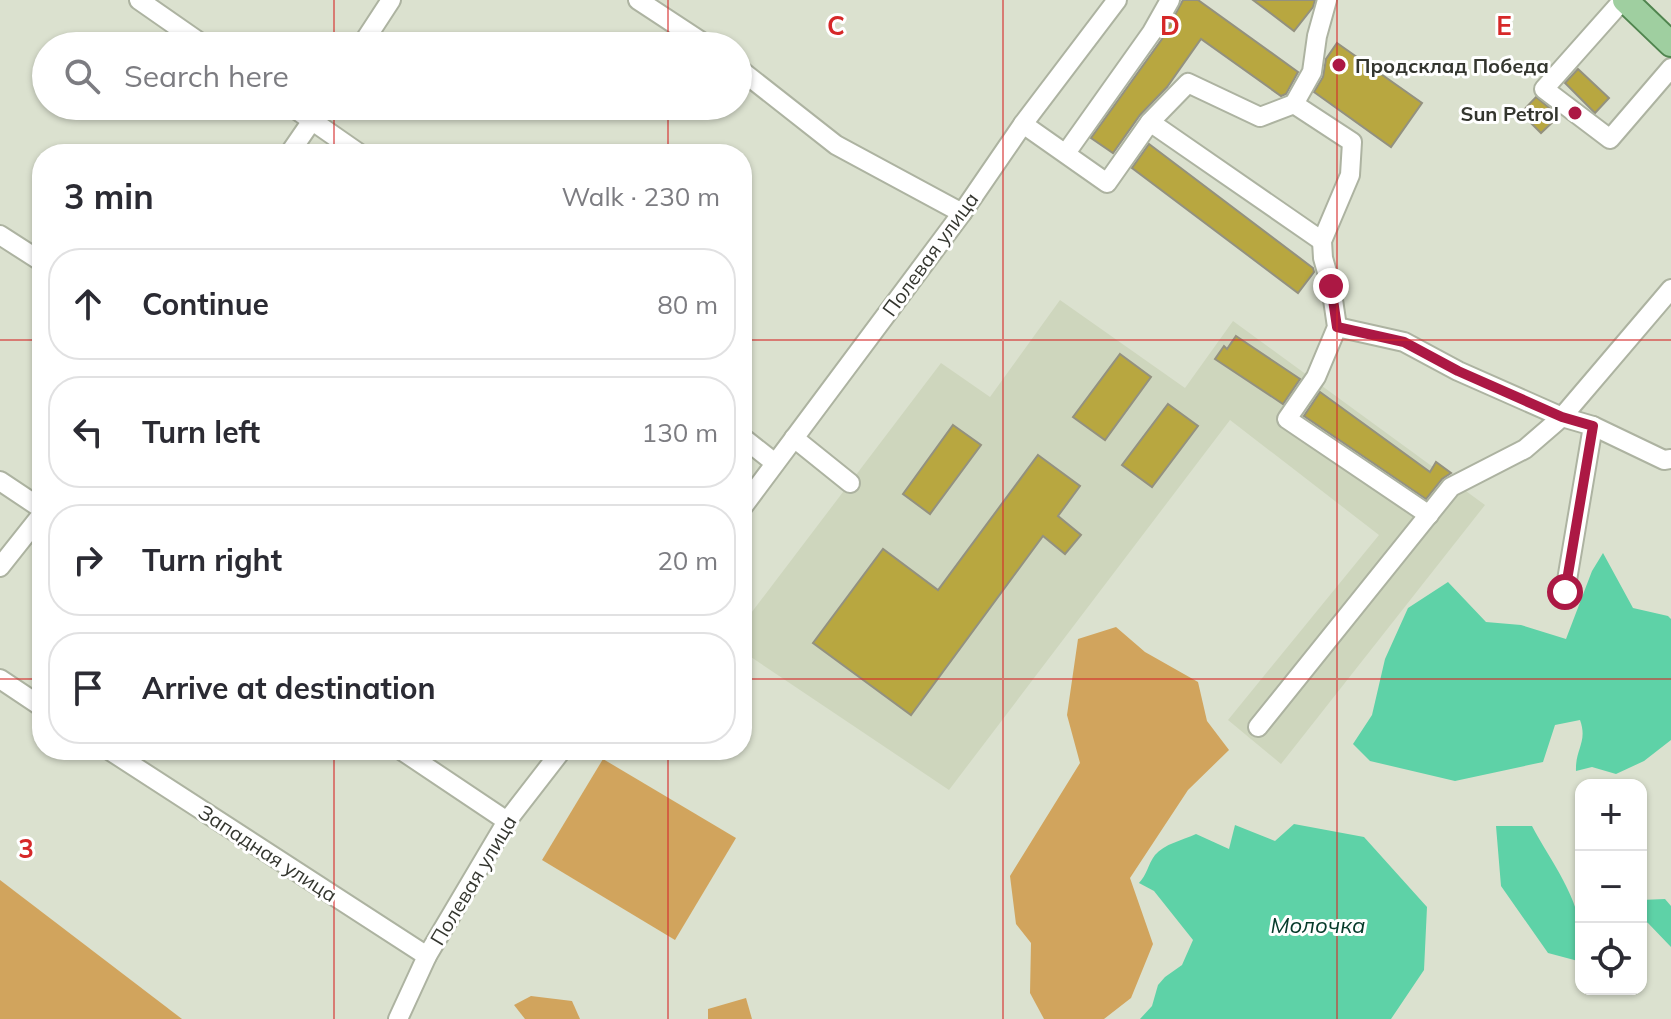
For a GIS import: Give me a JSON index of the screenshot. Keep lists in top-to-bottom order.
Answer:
{
  "streets": {
    "street": ["Полевая улица", "Западная улица"]
  },
  "crossings": [
    ["Полевая улица", "Западная улица"]
  ],
  "water": ["Молочка"],
  "places": ["Продсклад Победа", "Sun Petrol"],
  "page": {
    "search": "Search here",
    "heading": ["3 min", "Walk · 230 m"],
    "list": [
      ["Continue", "80 m"],
      ["Turn left", "130 m"],
      ["Turn right", "20 m"],
      "Arrive at destination"
    ],
    "map_buttons": ["+", "−"]
  },
  "grid": {
    "columns": ["C", "D", "E"],
    "rows": ["3"]
  }
}
